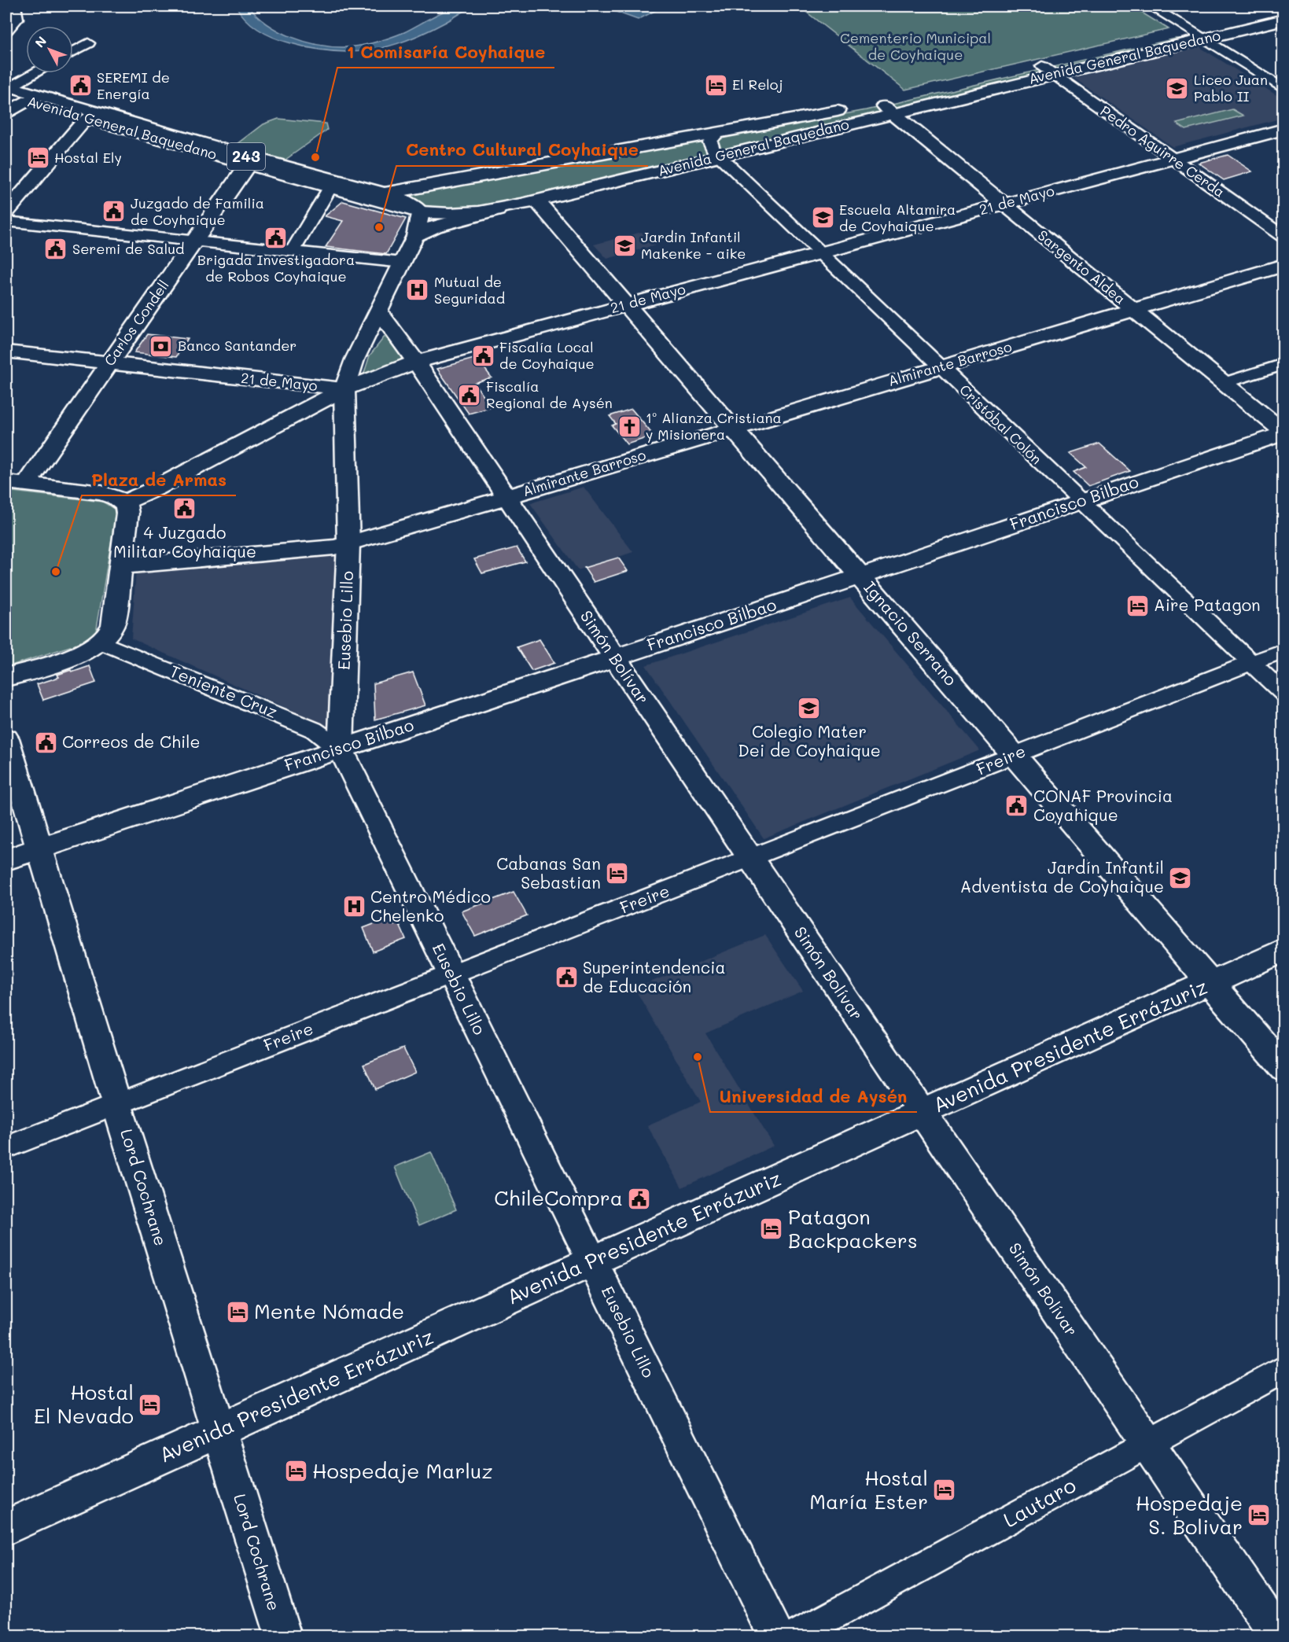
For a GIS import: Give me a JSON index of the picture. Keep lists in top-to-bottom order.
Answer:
{
  "streets": {
    "street": [
      "Avenida General Baquedano",
      "Pedro Aguirre Cerda",
      "243",
      "21 de Mayo",
      "Sargento Aldea",
      "Carlos Condell",
      "Almirante Barroso",
      "Cristóbal Colón",
      "Francisco Bilbao",
      "Eusebio Lillo",
      "Ignacio Serrano",
      "Simón Bolívar",
      "Teniente Cruz",
      "Freire",
      "Avenida Presidente Errázuriz",
      "Lord Cochrane",
      "Lautaro"
    ]
  },
  "crossings": [
    ["Avenida General Baquedano", "Pedro Aguirre Cerda"],
    ["Avenida General Baquedano", "Sargento Aldea"],
    ["Avenida General Baquedano", "Carlos Condell"],
    ["Avenida General Baquedano", "Cristóbal Colón"],
    ["Avenida General Baquedano", "Eusebio Lillo"],
    ["Avenida General Baquedano", "Ignacio Serrano"],
    ["Pedro Aguirre Cerda", "21 de Mayo"],
    ["21 de Mayo", "Sargento Aldea"],
    ["21 de Mayo", "Carlos Condell"],
    ["21 de Mayo", "Cristóbal Colón"],
    ["21 de Mayo", "Eusebio Lillo"],
    ["21 de Mayo", "Ignacio Serrano"],
    ["21 de Mayo", "Simón Bolívar"],
    ["Sargento Aldea", "Almirante Barroso"],
    ["Sargento Aldea", "Francisco Bilbao"],
    ["Almirante Barroso", "Cristóbal Colón"],
    ["Almirante Barroso", "Eusebio Lillo"],
    ["Almirante Barroso", "Ignacio Serrano"],
    ["Almirante Barroso", "Simón Bolívar"],
    ["Cristóbal Colón", "Francisco Bilbao"],
    ["Cristóbal Colón", "Freire"],
    ["Francisco Bilbao", "Eusebio Lillo"],
    ["Francisco Bilbao", "Ignacio Serrano"],
    ["Francisco Bilbao", "Simón Bolívar"],
    ["Francisco Bilbao", "Teniente Cruz"],
    ["Francisco Bilbao", "Lord Cochrane"],
    ["Eusebio Lillo", "Simón Bolívar"],
    ["Eusebio Lillo", "Teniente Cruz"],
    ["Eusebio Lillo", "Freire"],
    ["Eusebio Lillo", "Avenida Presidente Errázuriz"],
    ["Ignacio Serrano", "Freire"],
    ["Ignacio Serrano", "Avenida Presidente Errázuriz"],
    ["Simón Bolívar", "Freire"],
    ["Simón Bolívar", "Avenida Presidente Errázuriz"],
    ["Simón Bolívar", "Lautaro"],
    ["Freire", "Lord Cochrane"],
    ["Avenida Presidente Errázuriz", "Lord Cochrane"]
  ],
  "parks": ["Cementerio Municipal de Coyhaique"],
  "places": {
    "hotel": [
      "El Reloj",
      "Hostal Ely",
      "Aire Patagon",
      "Cabanas San Sebastian",
      "Patagon Backpackers",
      "Mente Nómade",
      "Hostal El Nevado",
      "Hospedaje Marluz",
      "Hostal María Ester",
      "Hospedaje S. Bolivar"
    ],
    "public building": [
      "SEREMI de Energía",
      "Juzgado de Familia de Coyhaique",
      "Brigada Investigadora de Robos Coyhaique",
      "Seremi de Salud",
      "Fiscalía Local de Coyhaique",
      "Fiscalía Regional de Aysén",
      "4 Juzgado Militar Coyhaique",
      "Correos de Chile",
      "CONAF Provincia Coyahique",
      "Superintendencia de Educación",
      "ChileCompra"
    ],
    "school or university": [
      "Liceo Juan Pablo II",
      "Escuela Altamira de Coyhaique",
      "Jardin Infantil Makenke - aike",
      "Colegio Mater Dei de Coyhaique",
      "Jardín Infantil Adventista de Coyhaique"
    ],
    "other": [
      "1 Comisaría Coyhaique",
      "Centro Cultural Coyhaique",
      "Plaza de Armas",
      "Universidad de Aysén"
    ],
    "hospital": ["Mutual de Seguridad", "Centro Médico Chelenko"],
    "bank": ["Banco Santander"],
    "church": ["1º Alianza Cristiana y Misionera"]
  },
  "north": "top left"
}
